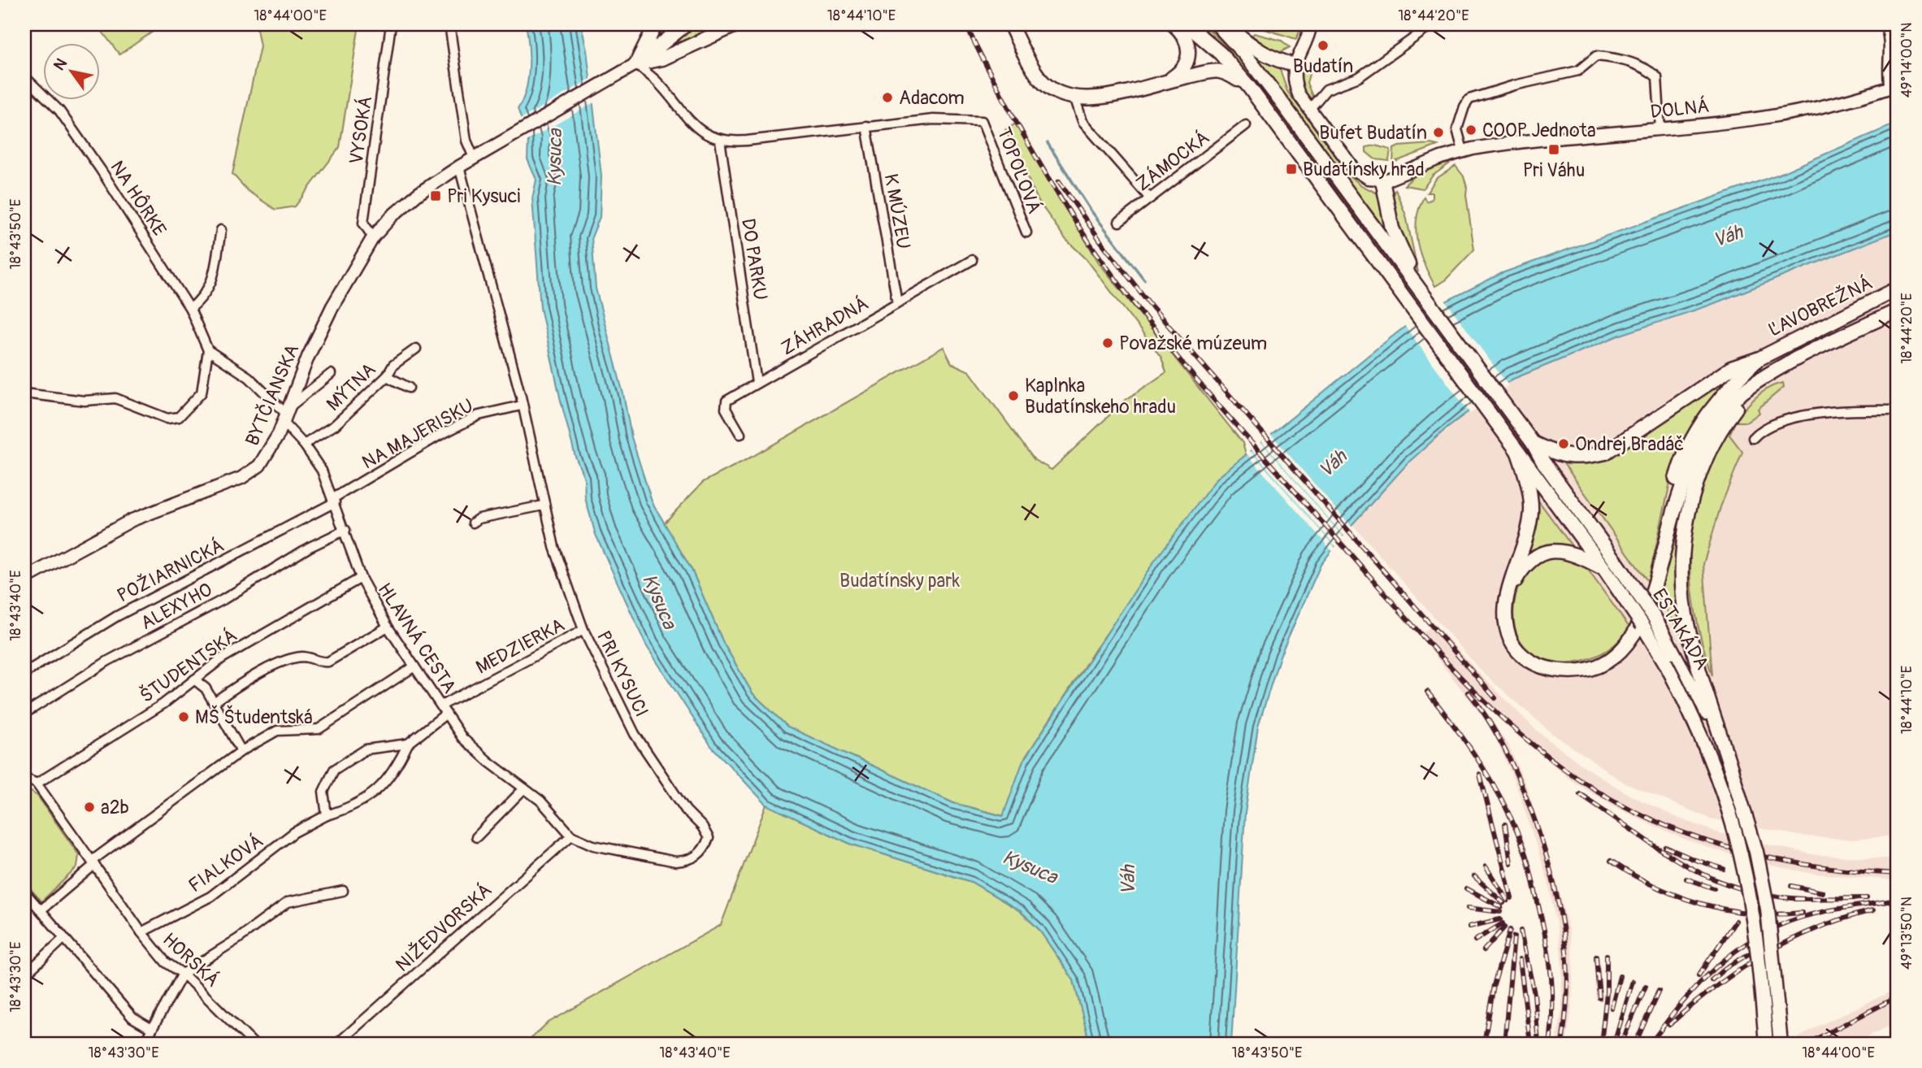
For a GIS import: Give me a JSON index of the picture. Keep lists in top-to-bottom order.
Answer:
{
  "streets": {
    "main road": [
      "DOLNÁ",
      "ĽAVOBREŽNÁ",
      "BYTČIANSKA",
      "ESTAKÁDA"
    ],
    "street": [
      "VYSOKÁ",
      "ZÁMOCKÁ",
      "TOPOĽOVÁ",
      "NA HÔRKE",
      "K MÚZEU",
      "DO PARKU",
      "ZÁHRADNÁ",
      "MÝTNA",
      "NA MAJERISKU",
      "POŽIARNICKÁ",
      "ALEXYHO",
      "HLAVNÁ CESTA",
      "MEDZIERKA",
      "ŠTUDENTSKÁ",
      "PRI KYSUCI",
      "FIALKOVÁ",
      "NIŽEDVORSKÁ",
      "HORSKÁ"
    ]
  },
  "crossings": [
    ["VYSOKÁ", "BYTČIANSKA"],
    ["TOPOĽOVÁ", "K MÚZEU"],
    ["K MÚZEU", "ZÁHRADNÁ"],
    ["DO PARKU", "ZÁHRADNÁ"],
    ["MÝTNA", "HLAVNÁ CESTA"],
    ["BYTČIANSKA", "HLAVNÁ CESTA"],
    ["BYTČIANSKA", "PRI KYSUCI"],
    ["NA MAJERISKU", "POŽIARNICKÁ"],
    ["NA MAJERISKU", "HLAVNÁ CESTA"],
    ["NA MAJERISKU", "PRI KYSUCI"],
    ["POŽIARNICKÁ", "HLAVNÁ CESTA"],
    ["ALEXYHO", "HLAVNÁ CESTA"],
    ["HLAVNÁ CESTA", "MEDZIERKA"],
    ["HLAVNÁ CESTA", "ŠTUDENTSKÁ"],
    ["HLAVNÁ CESTA", "PRI KYSUCI"],
    ["HLAVNÁ CESTA", "FIALKOVÁ"],
    ["HLAVNÁ CESTA", "NIŽEDVORSKÁ"],
    ["MEDZIERKA", "PRI KYSUCI"],
    ["MEDZIERKA", "FIALKOVÁ"],
    ["ŠTUDENTSKÁ", "HORSKÁ"],
    ["FIALKOVÁ", "HORSKÁ"]
  ],
  "water": ["Kysuca", "Váh"],
  "parks": ["Budatínsky park"],
  "places": {
    "other": [
      "Budatín",
      "Adacom",
      "COOP Jednota",
      "Bufet Budatín",
      "Považské múzeum",
      "Kaplnka Budatínskeho hradu",
      "Ondrej Bradáč",
      "MŠ Študentská",
      "a2b"
    ],
    "transit": ["Pri Váhu", "Budatínsky hrad", "Pri Kysuci"]
  },
  "north": "top left",
  "coordinates": [
    "18°44'00\"E",
    "18°44'10\"E",
    "18°44'20\"E",
    "49°14'00\"N",
    "18°43'50\"E",
    "18°43'40\"E",
    "49°13'50\"N",
    "18°43'30\"E"
  ]
}
